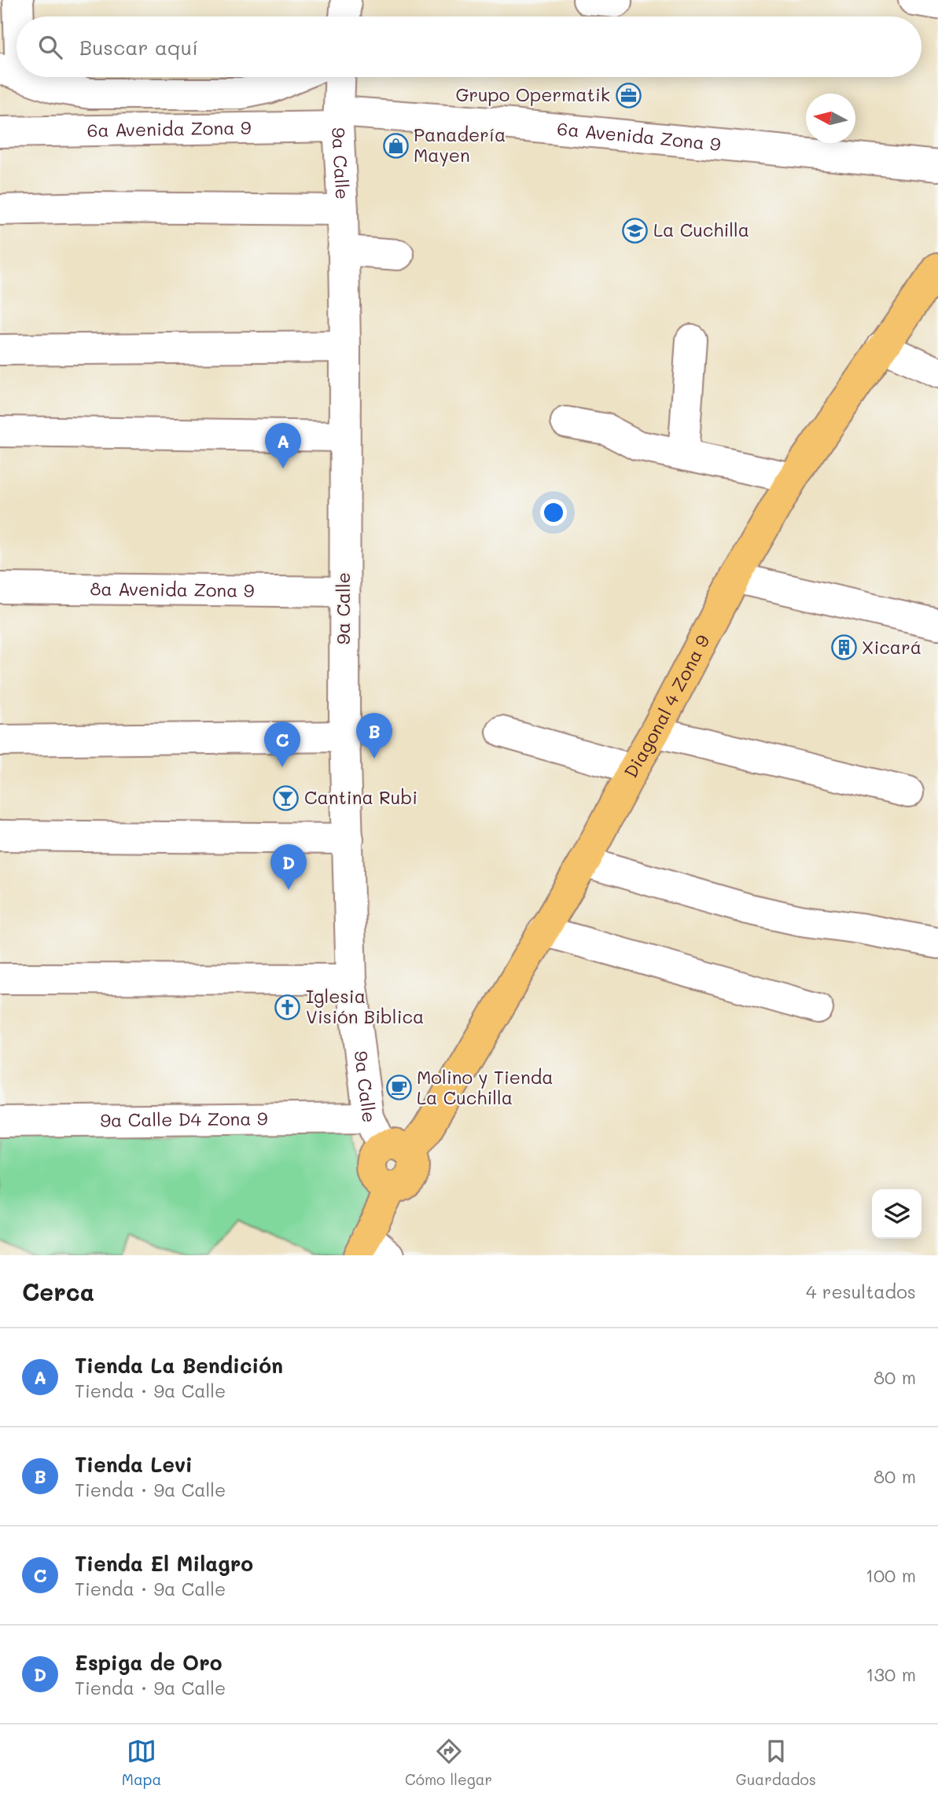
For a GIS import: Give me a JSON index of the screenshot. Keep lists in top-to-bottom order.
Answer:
{
  "streets": {
    "main road": ["Diagonal 4 Zona 9"],
    "street": [
      "6a Avenida Zona 9",
      "9a Calle",
      "8a Avenida Zona 9",
      "9a Calle D4 Zona 9"
    ]
  },
  "crossings": [
    ["6a Avenida Zona 9", "9a Calle"],
    ["9a Calle", "8a Avenida Zona 9"],
    ["9a Calle", "Diagonal 4 Zona 9"],
    ["9a Calle", "9a Calle D4 Zona 9"]
  ],
  "places": {
    "office": ["Grupo Opermatik"],
    "shop": ["Panadería Mayen"],
    "school or university": ["La Cuchilla"],
    "building": ["Xicará"],
    "bar": ["Cantina Rubi"],
    "church": ["Iglesia Visión Biblica"],
    "cafe": ["Molino y Tienda La Cuchilla"]
  },
  "north": "left",
  "page": {
    "search": "Buscar aquí",
    "pins": [
      "A",
      "B",
      "C",
      "D"
    ],
    "heading": ["Cerca", "4 resultados"],
    "list": [
      {
        "mark": "A",
        "name": "Tienda La Bendición",
        "note": "Tienda · 9a Calle",
        "value": "80 m"
      },
      {
        "mark": "B",
        "name": "Tienda Levi",
        "note": "Tienda · 9a Calle",
        "value": "80 m"
      },
      {
        "mark": "C",
        "name": "Tienda El Milagro",
        "note": "Tienda · 9a Calle",
        "value": "100 m"
      },
      {
        "mark": "D",
        "name": "Espiga de Oro",
        "note": "Tienda · 9a Calle",
        "value": "130 m"
      }
    ],
    "nav": ["Mapa", "Cómo llegar", "Guardados"]
  }
}
